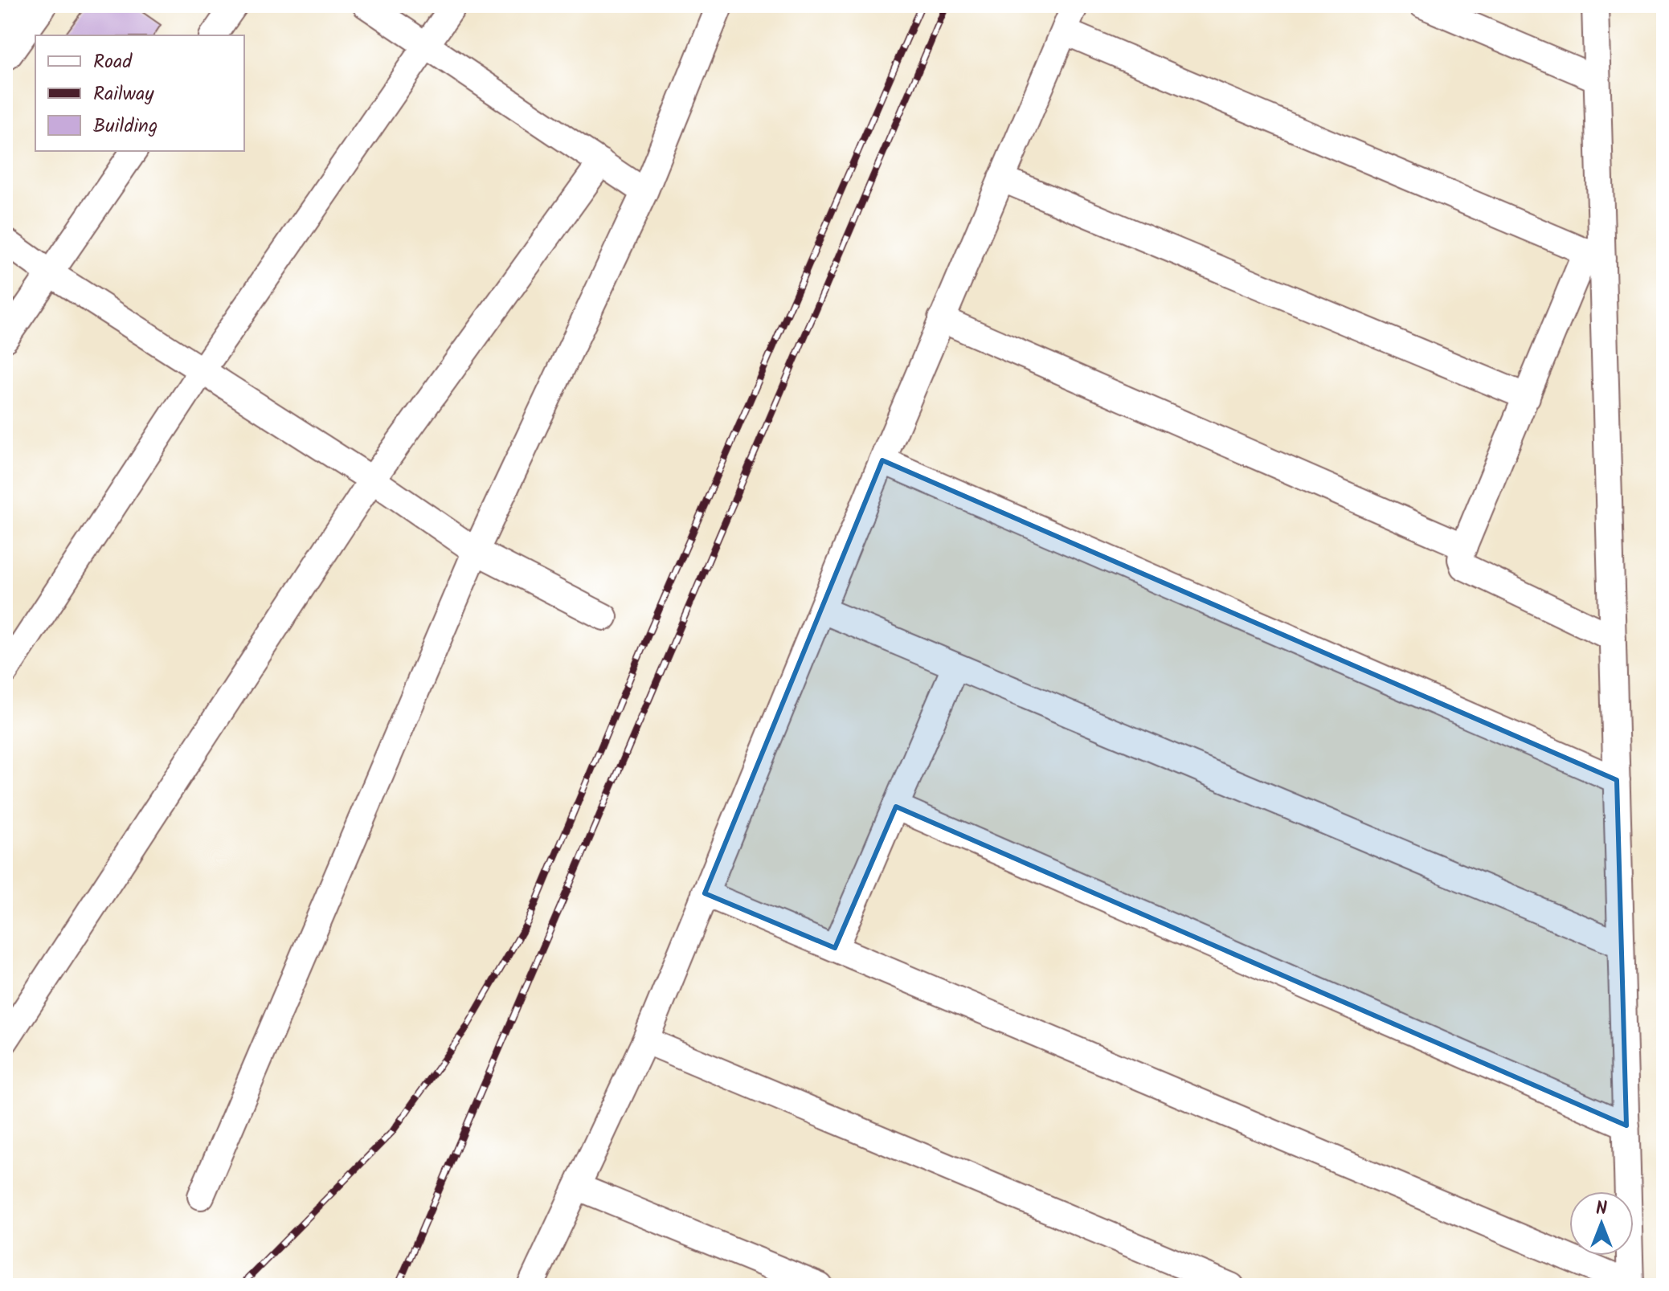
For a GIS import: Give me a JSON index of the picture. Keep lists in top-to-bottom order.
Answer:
{
  "legend": ["Road", "Railway", "Building"],
  "north": "top"
}
